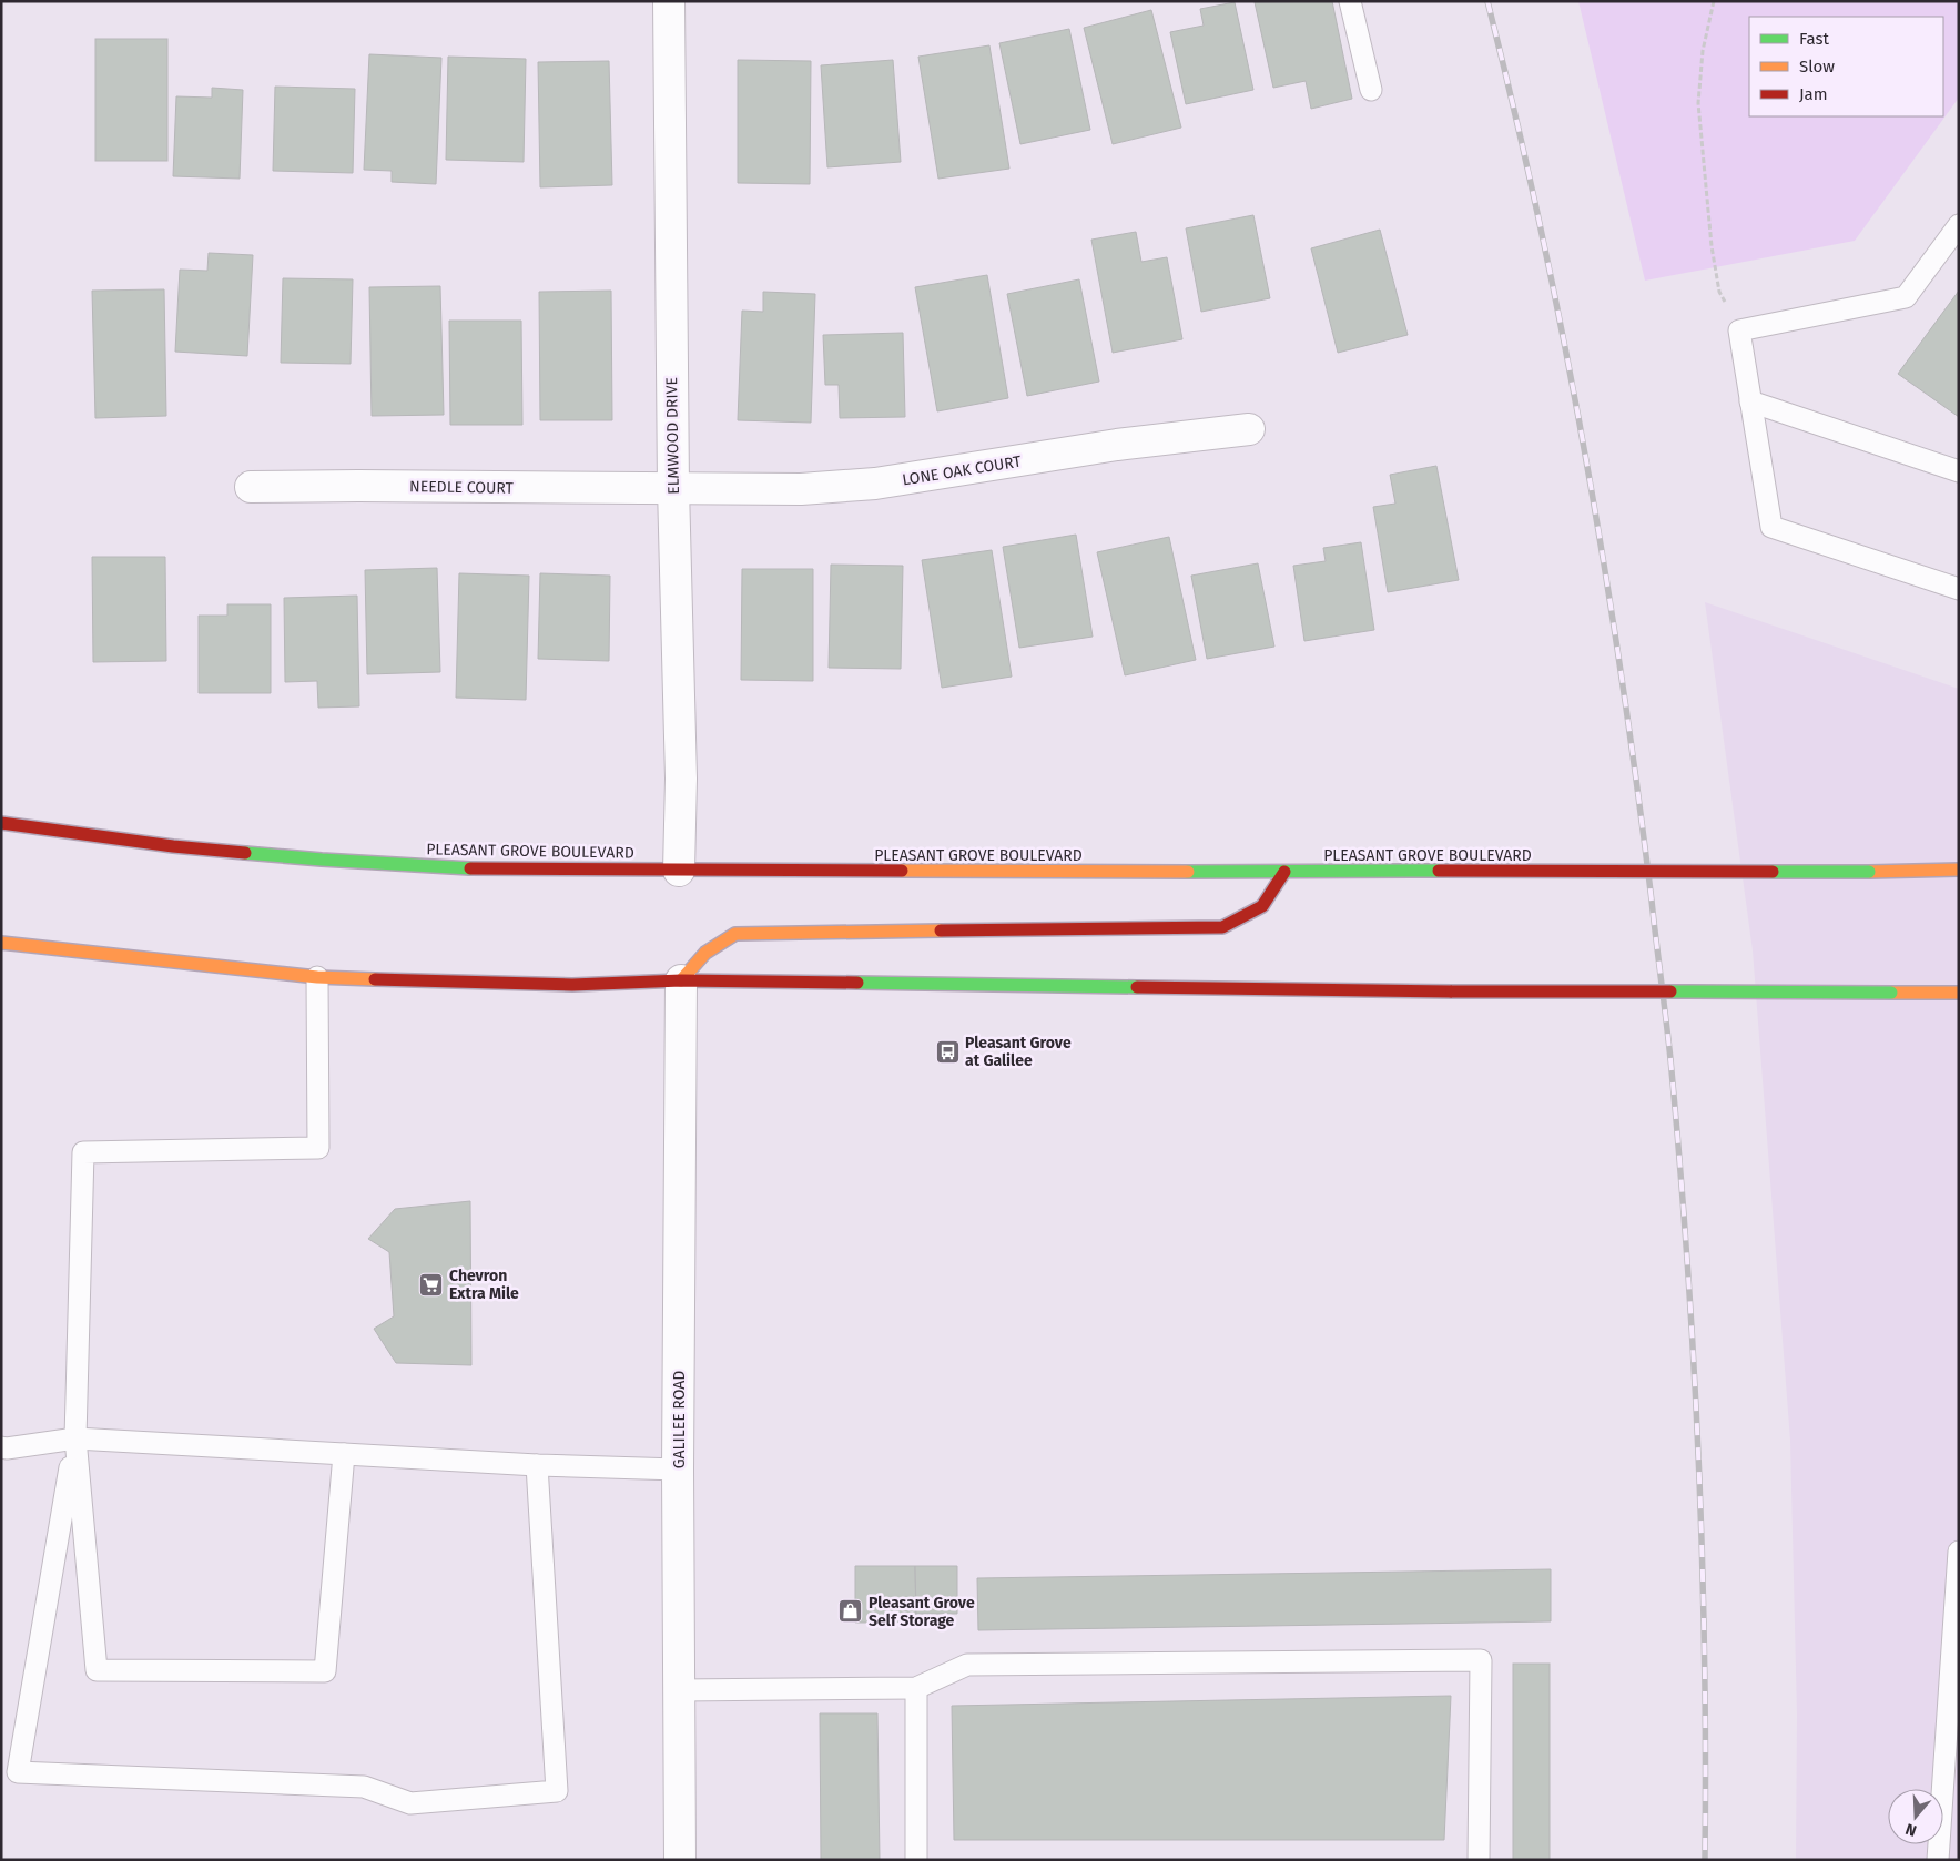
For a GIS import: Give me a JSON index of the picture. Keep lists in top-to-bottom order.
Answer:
{
  "streets": {
    "main road": ["PLEASANT GROVE BOULEVARD"],
    "street": [
      "ELMWOOD DRIVE",
      "LONE OAK COURT",
      "NEEDLE COURT",
      "GALILEE ROAD"
    ]
  },
  "crossings": [
    ["ELMWOOD DRIVE", "LONE OAK COURT"],
    ["ELMWOOD DRIVE", "NEEDLE COURT"],
    ["ELMWOOD DRIVE", "PLEASANT GROVE BOULEVARD"],
    ["LONE OAK COURT", "NEEDLE COURT"]
  ],
  "places": {
    "bus stop": ["Pleasant Grove at Galilee"],
    "supermarket": ["Chevron Extra Mile"],
    "shop": ["Pleasant Grove Self Storage"]
  },
  "legend": ["Fast", "Slow", "Jam"],
  "north": "bottom"
}
